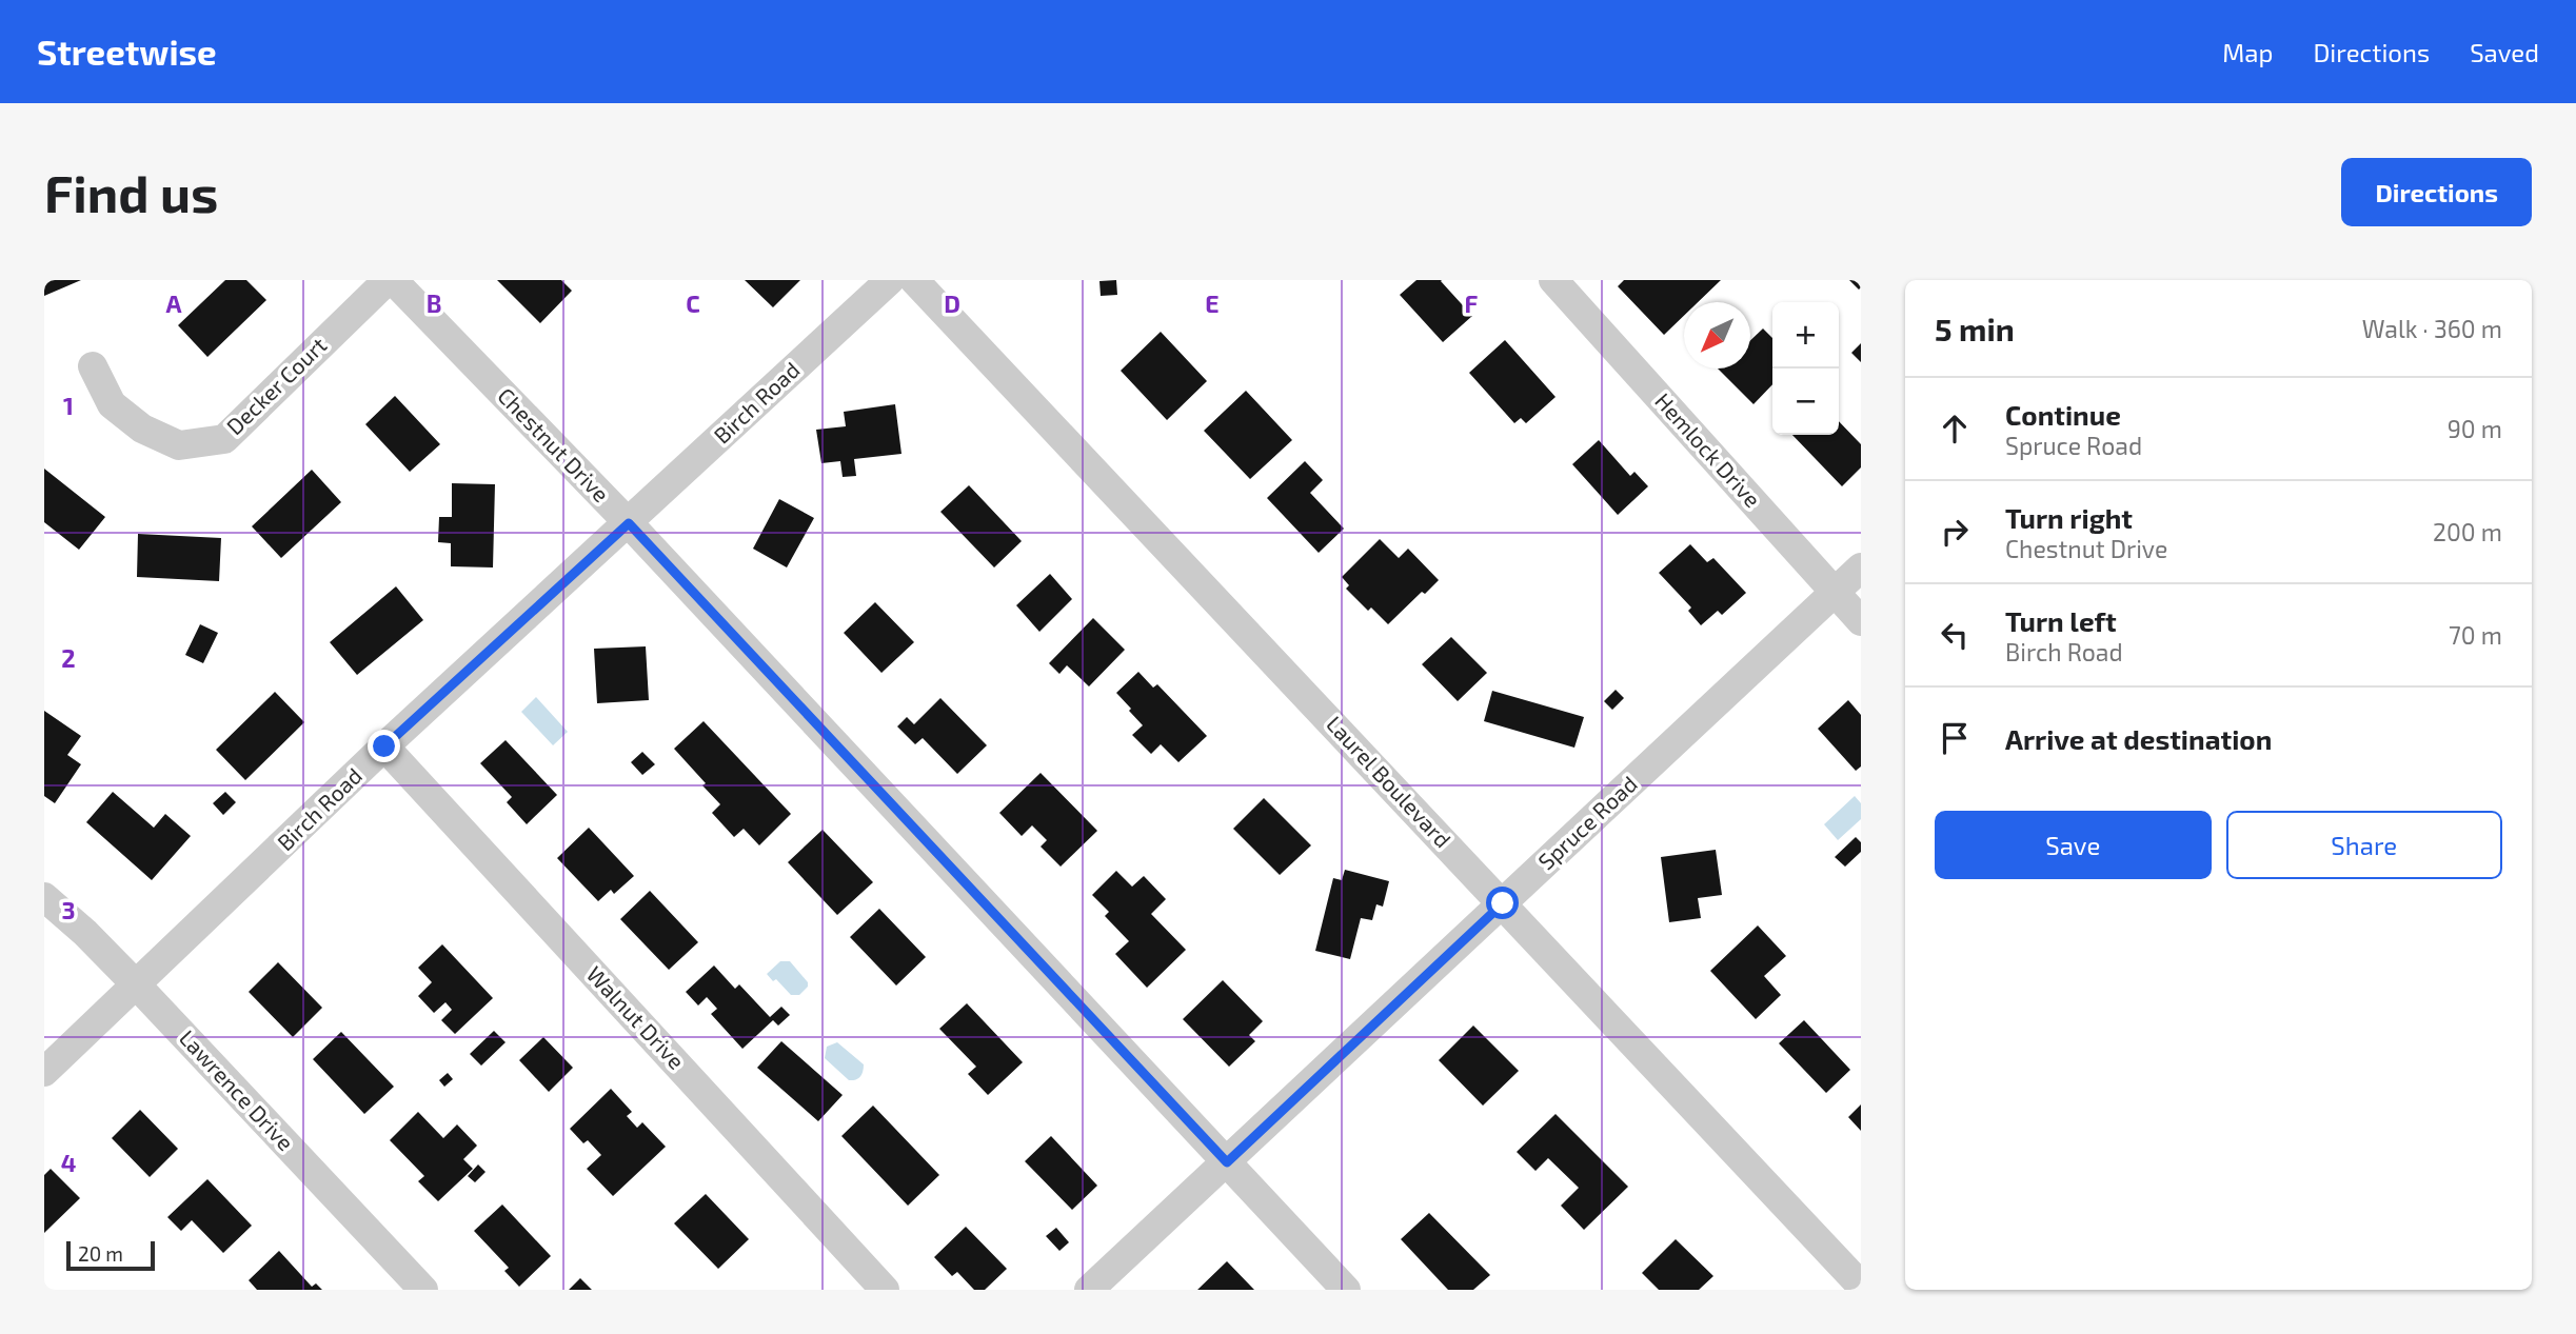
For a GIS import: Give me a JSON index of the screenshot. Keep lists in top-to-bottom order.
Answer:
{
  "streets": {
    "street": [
      "Decker Court",
      "Birch Road",
      "Chestnut Drive",
      "Hemlock Drive",
      "Laurel Boulevard",
      "Spruce Road",
      "Walnut Drive",
      "Lawrence Drive"
    ]
  },
  "crossings": [
    ["Birch Road", "Chestnut Drive"],
    ["Birch Road", "Walnut Drive"],
    ["Birch Road", "Lawrence Drive"],
    ["Chestnut Drive", "Spruce Road"],
    ["Hemlock Drive", "Spruce Road"],
    ["Laurel Boulevard", "Spruce Road"]
  ],
  "scale_bar": "20 m",
  "north": "bottom left",
  "page": {
    "header": "Streetwise",
    "nav": ["Map", "Directions", "Saved"],
    "buttons": [
      "Directions",
      ["Save", "Share"]
    ],
    "title": "Find us",
    "heading": ["5 min", "Walk · 360 m"],
    "map_buttons": ["+", "−"],
    "list": [
      ["Continue", "Spruce Road", "90 m"],
      ["Turn right", "Chestnut Drive", "200 m"],
      ["Turn left", "Birch Road", "70 m"],
      "Arrive at destination"
    ],
    "scale": "20 m"
  },
  "grid": {
    "columns": [
      "A",
      "B",
      "C",
      "D",
      "E",
      "F"
    ],
    "rows": [
      "1",
      "2",
      "3",
      "4"
    ]
  }
}
